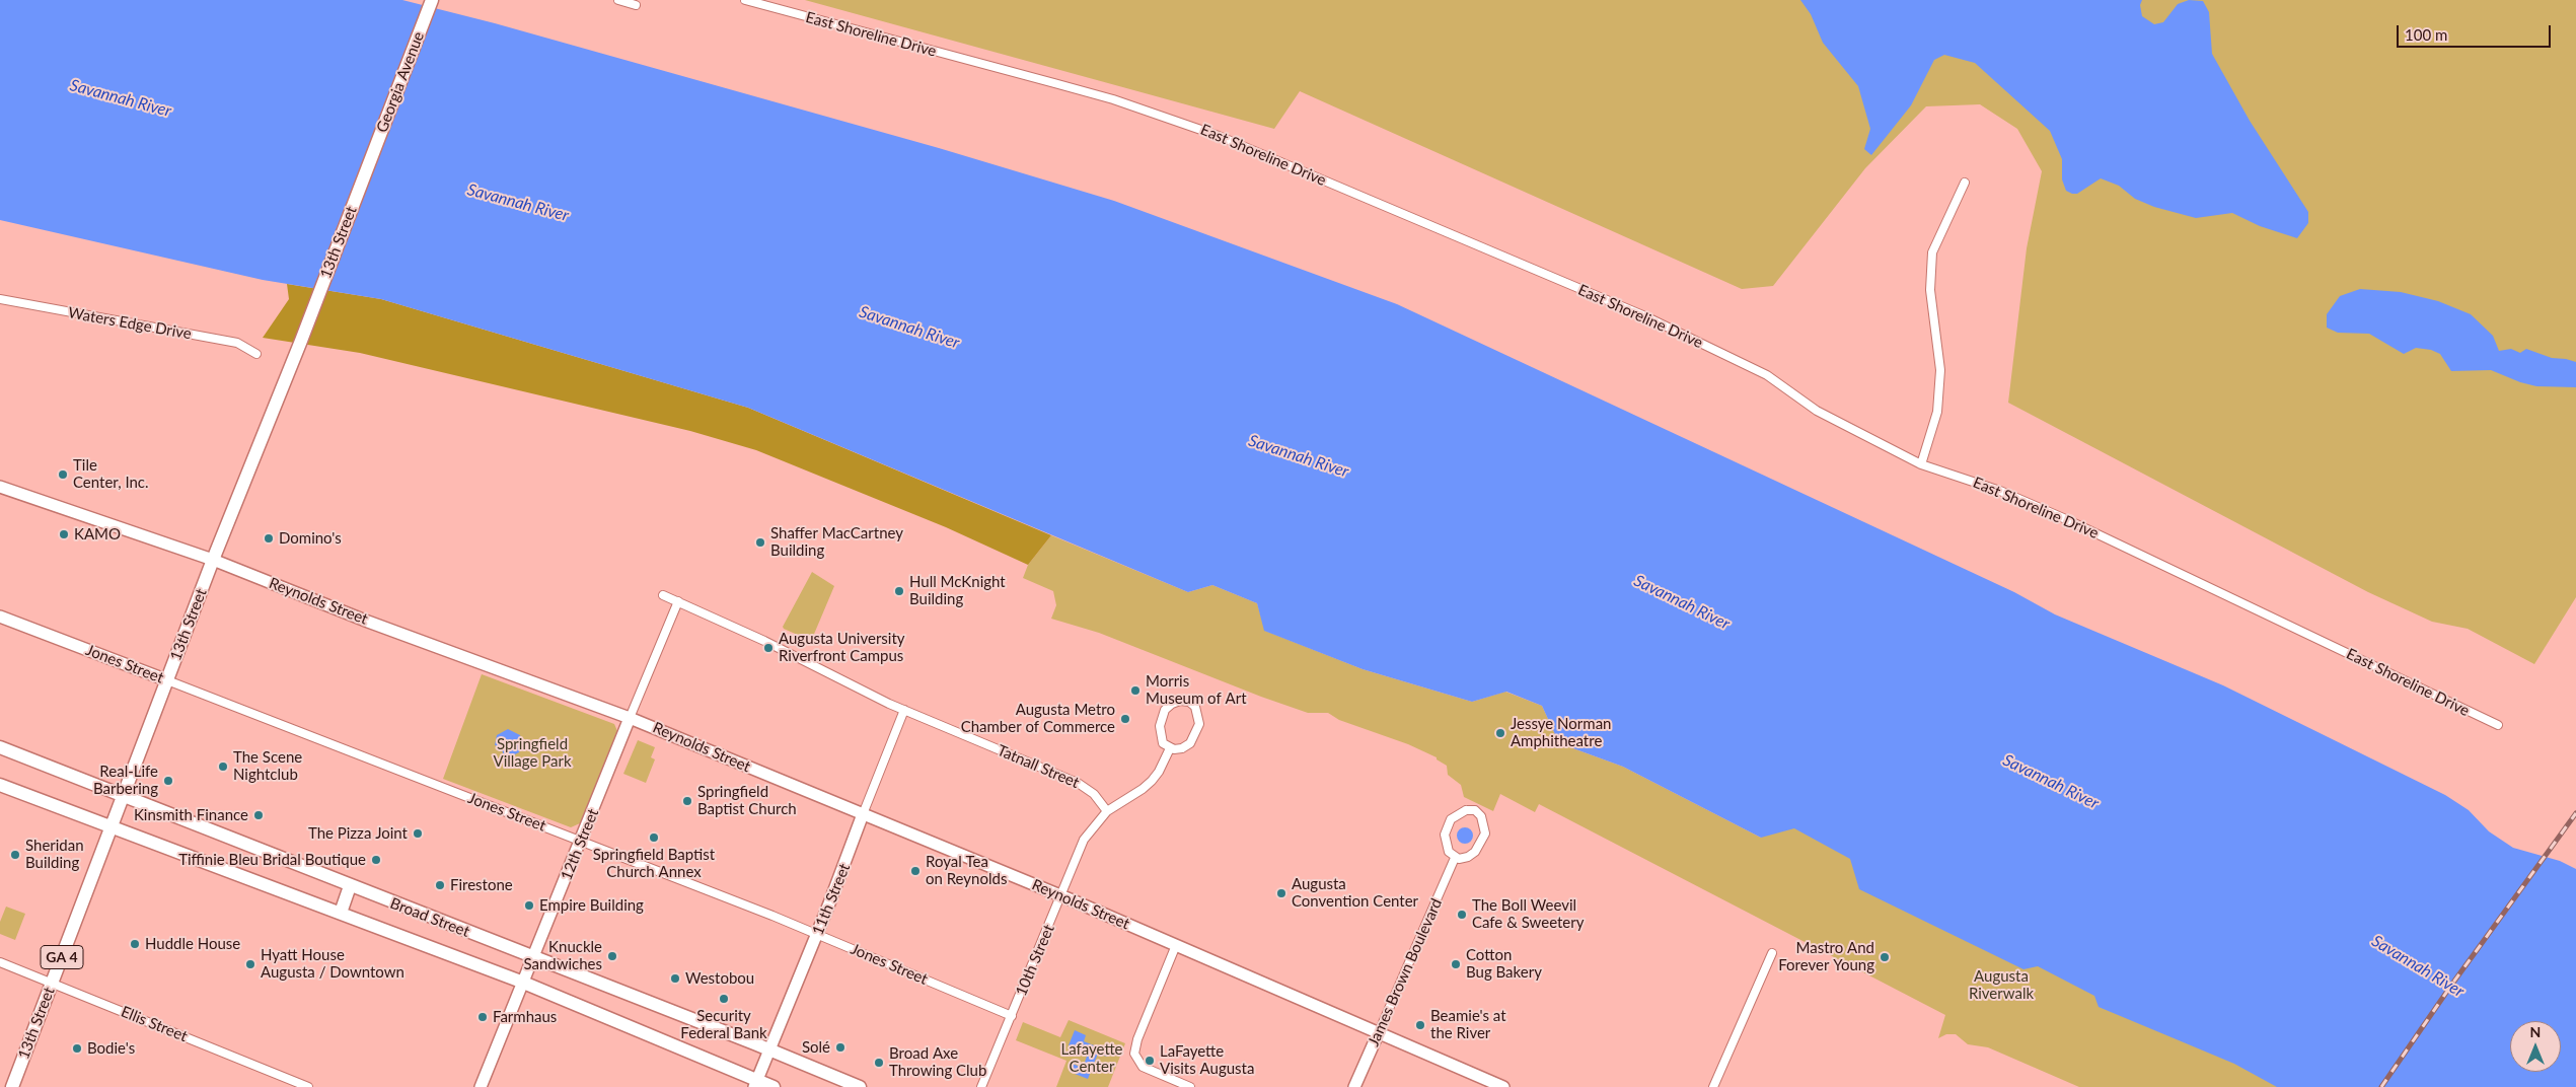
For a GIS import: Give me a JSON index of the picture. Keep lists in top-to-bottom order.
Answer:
{
  "streets": {
    "main road": [
      "Georgia Avenue",
      "13th Street",
      "Reynolds Street",
      "Jones Street",
      "12th Street",
      "11th Street",
      "Broad Street",
      "GA 4",
      "James Brown Boulevard"
    ],
    "street": [
      "East Shoreline Drive",
      "Waters Edge Drive",
      "Tatnall Street",
      "10th Street",
      "Ellis Street"
    ]
  },
  "crossings": [
    ["Georgia Avenue", "13th Street"],
    ["13th Street", "Reynolds Street"],
    ["13th Street", "Jones Street"],
    ["13th Street", "Broad Street"],
    ["13th Street", "Ellis Street"],
    ["Reynolds Street", "12th Street"],
    ["Reynolds Street", "11th Street"],
    ["Reynolds Street", "10th Street"],
    ["Reynolds Street", "James Brown Boulevard"],
    ["Jones Street", "12th Street"],
    ["Jones Street", "11th Street"],
    ["Jones Street", "10th Street"],
    ["Tatnall Street", "12th Street"],
    ["Tatnall Street", "11th Street"],
    ["Tatnall Street", "10th Street"],
    ["12th Street", "Broad Street"],
    ["11th Street", "Broad Street"]
  ],
  "water": ["Savannah River"],
  "parks": ["Springfield Village Park", "Augusta Riverwalk", "Lafayette Center"],
  "places": [
    "Tile Center, Inc.",
    "KAMO",
    "Domino's",
    "Shaffer MacCartney Building",
    "Hull McKnight Building",
    "Augusta University Riverfront Campus",
    "Morris Museum of Art",
    "Augusta Metro Chamber of Commerce",
    "Jessye Norman Amphitheatre",
    "The Scene Nightclub",
    "Real-Life Barbering",
    "Springfield Baptist Church",
    "Kinsmith Finance",
    "The Pizza Joint",
    "Springfield Baptist Church Annex",
    "Sheridan Building",
    "Tiffinie Bleu Bridal Boutique",
    "Royal Tea on Reynolds",
    "Firestone",
    "Augusta Convention Center",
    "Empire Building",
    "The Boll Weevil Cafe & Sweetery",
    "Huddle House",
    "Knuckle Sandwiches",
    "Mastro And Forever Young",
    "Hyatt House Augusta / Downtown",
    "Cotton Bug Bakery",
    "Westobou",
    "Security Federal Bank",
    "Farmhaus",
    "Beamie's at the River",
    "Solé",
    "Bodie's",
    "LaFayette Visits Augusta",
    "Broad Axe Throwing Club"
  ],
  "scale_bar": "100 m",
  "north": "top"
}
